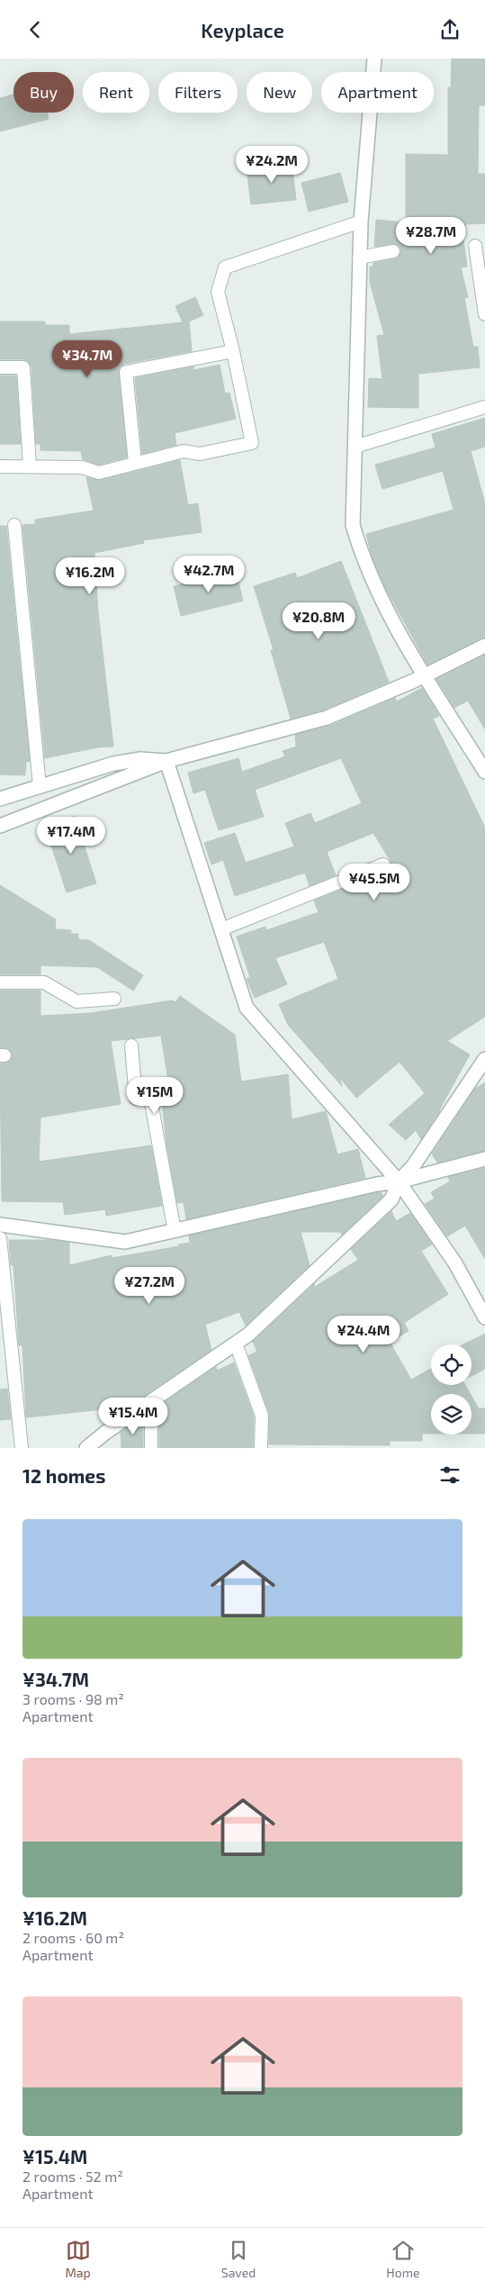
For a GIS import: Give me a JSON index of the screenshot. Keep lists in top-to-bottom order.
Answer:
{
  "page": {
    "header": "Keyplace",
    "chip": [
      "Buy",
      "Rent",
      "Filters",
      "New",
      "Apartment"
    ],
    "price": [
      "¥24.2M",
      "¥28.7M",
      "¥34.7M",
      "¥42.7M",
      "¥16.2M",
      "¥20.8M",
      "¥17.4M",
      "¥45.5M",
      "¥15M",
      "¥27.2M",
      "¥24.4M",
      "¥15.4M"
    ],
    "heading": "12 homes",
    "list": [
      {
        "name": "¥34.7M",
        "note": "3 rooms · 98 m² · Apartment"
      },
      {
        "name": "¥16.2M",
        "note": "2 rooms · 60 m² · Apartment"
      },
      {
        "name": "¥15.4M",
        "note": "2 rooms · 52 m² · Apartment"
      }
    ],
    "tabs": ["Map", "Saved", "Home"]
  }
}
